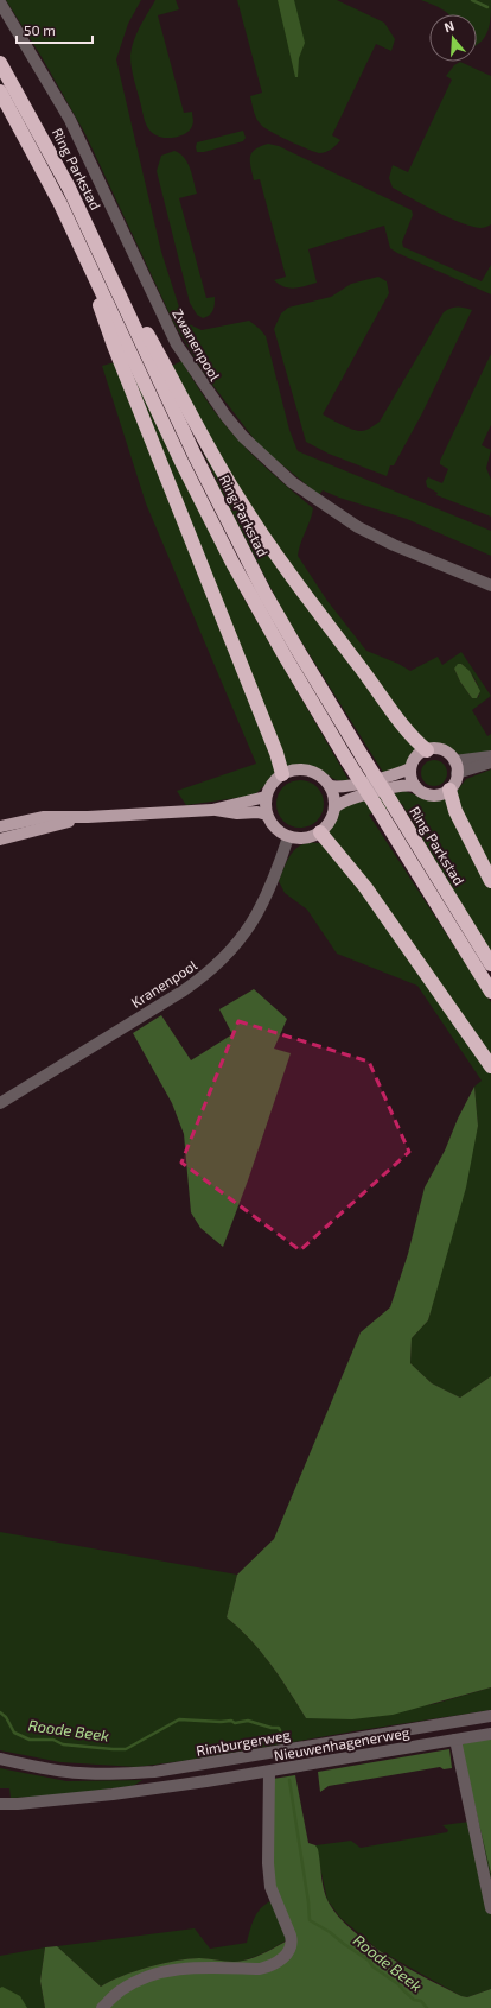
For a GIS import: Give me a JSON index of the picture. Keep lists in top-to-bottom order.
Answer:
{
  "streets": {
    "highway": ["Ring Parkstad"],
    "street": [
      "Zwanenpool",
      "Kranenpool",
      "Rimburgerweg",
      "Nieuwenhagenerweg"
    ]
  },
  "water": ["Roode Beek"],
  "scale_bar": "50 m",
  "north": "top"
}
